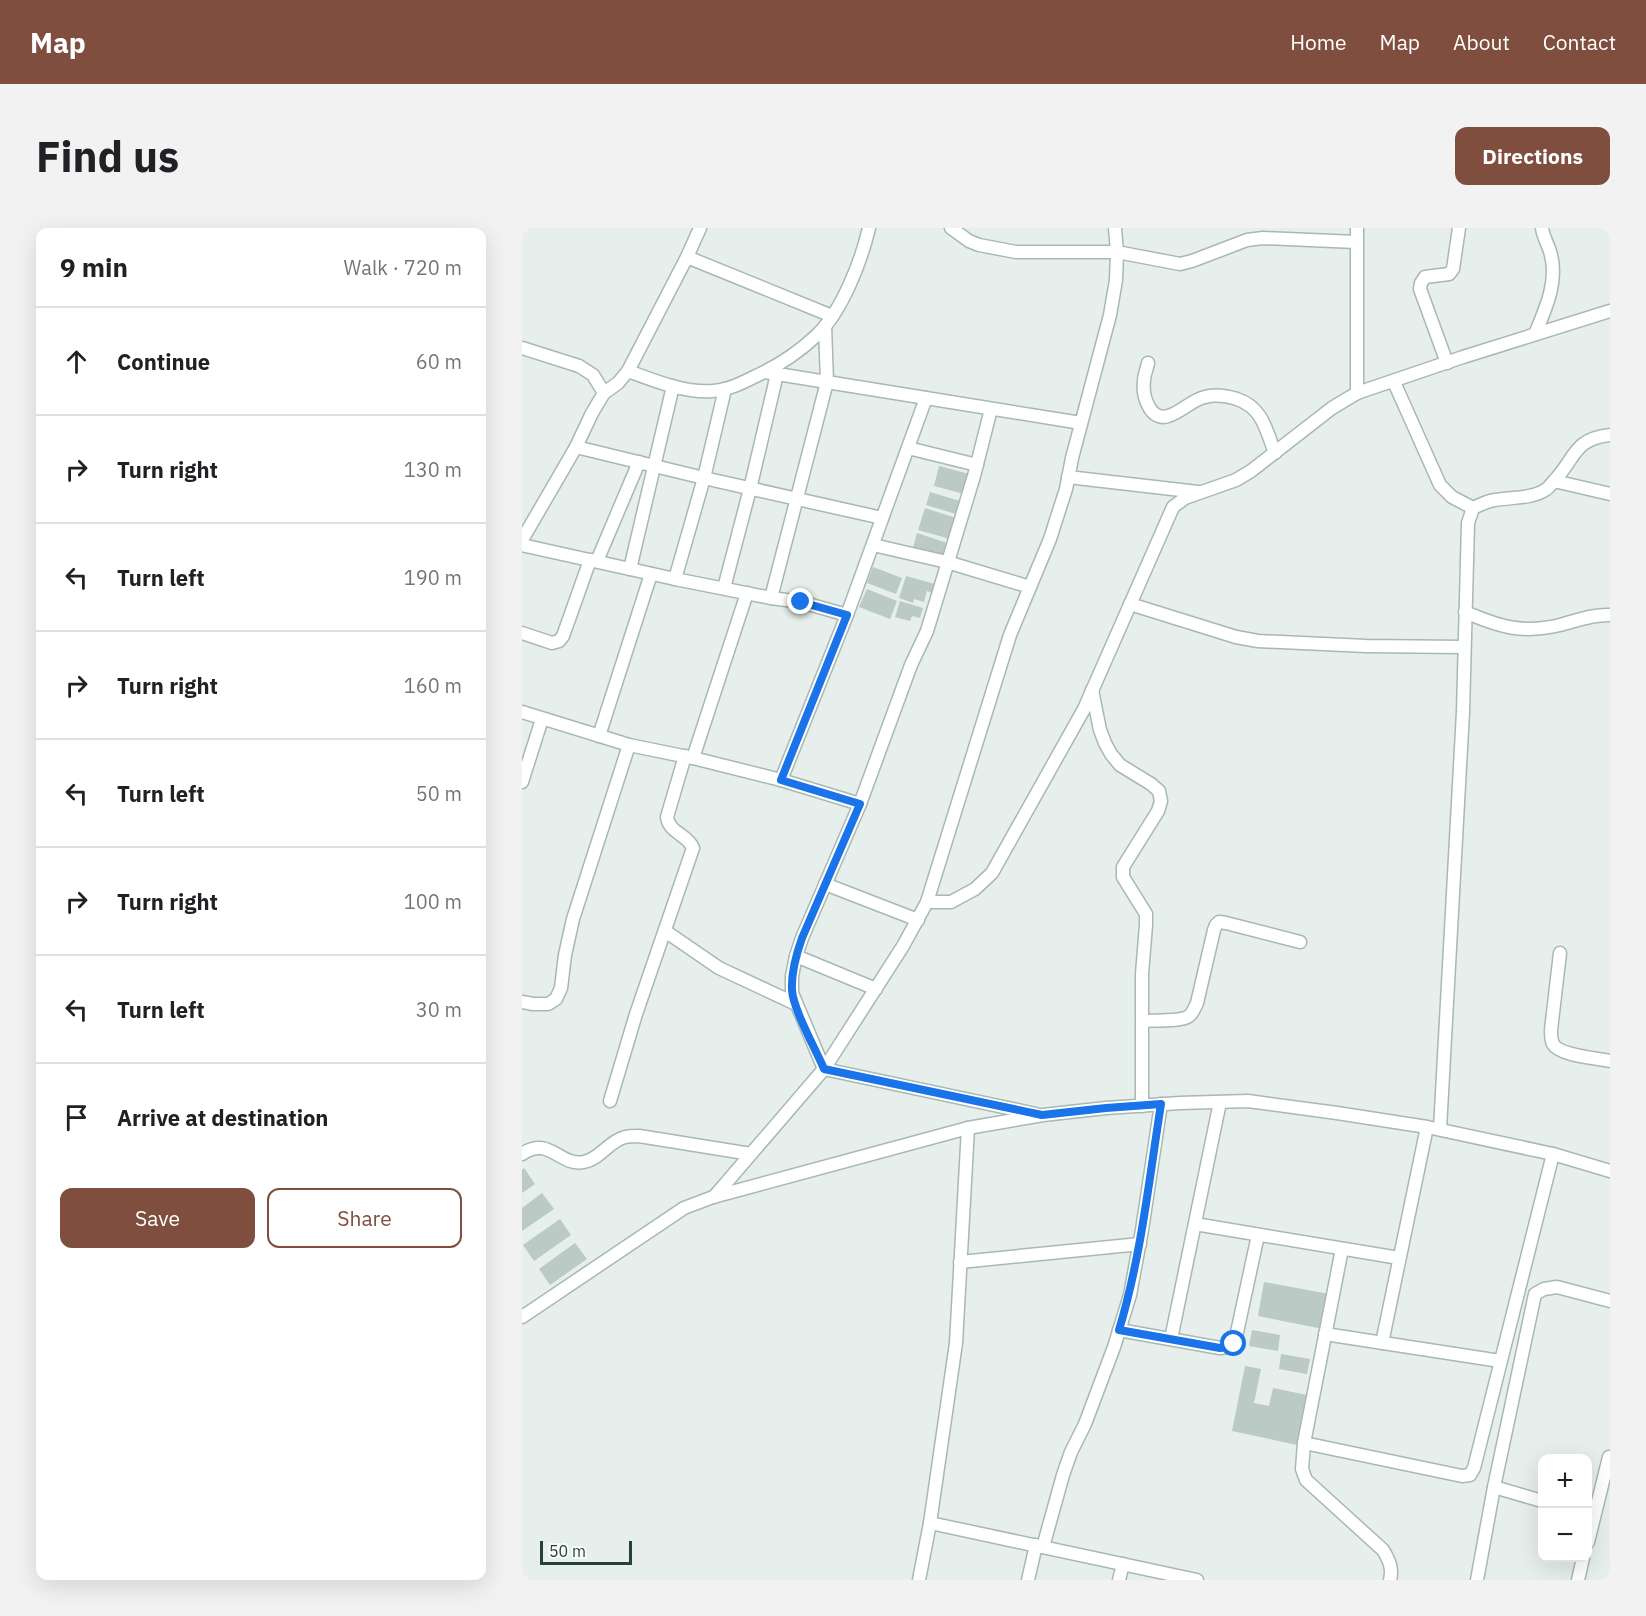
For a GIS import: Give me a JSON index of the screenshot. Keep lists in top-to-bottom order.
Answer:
{
  "scale_bar": "50 m",
  "page": {
    "header": "Map",
    "nav": [
      "Home",
      "Map",
      "About",
      "Contact"
    ],
    "buttons": [
      "Directions",
      ["Save", "Share"]
    ],
    "title": "Find us",
    "heading": ["9 min", "Walk · 720 m"],
    "list": [
      ["Continue", "60 m"],
      ["Turn right", "130 m"],
      ["Turn left", "190 m"],
      ["Turn right", "160 m"],
      ["Turn left", "50 m"],
      ["Turn right", "100 m"],
      ["Turn left", "30 m"],
      "Arrive at destination"
    ],
    "map_buttons": ["+", "−"],
    "scale": "50 m"
  }
}
